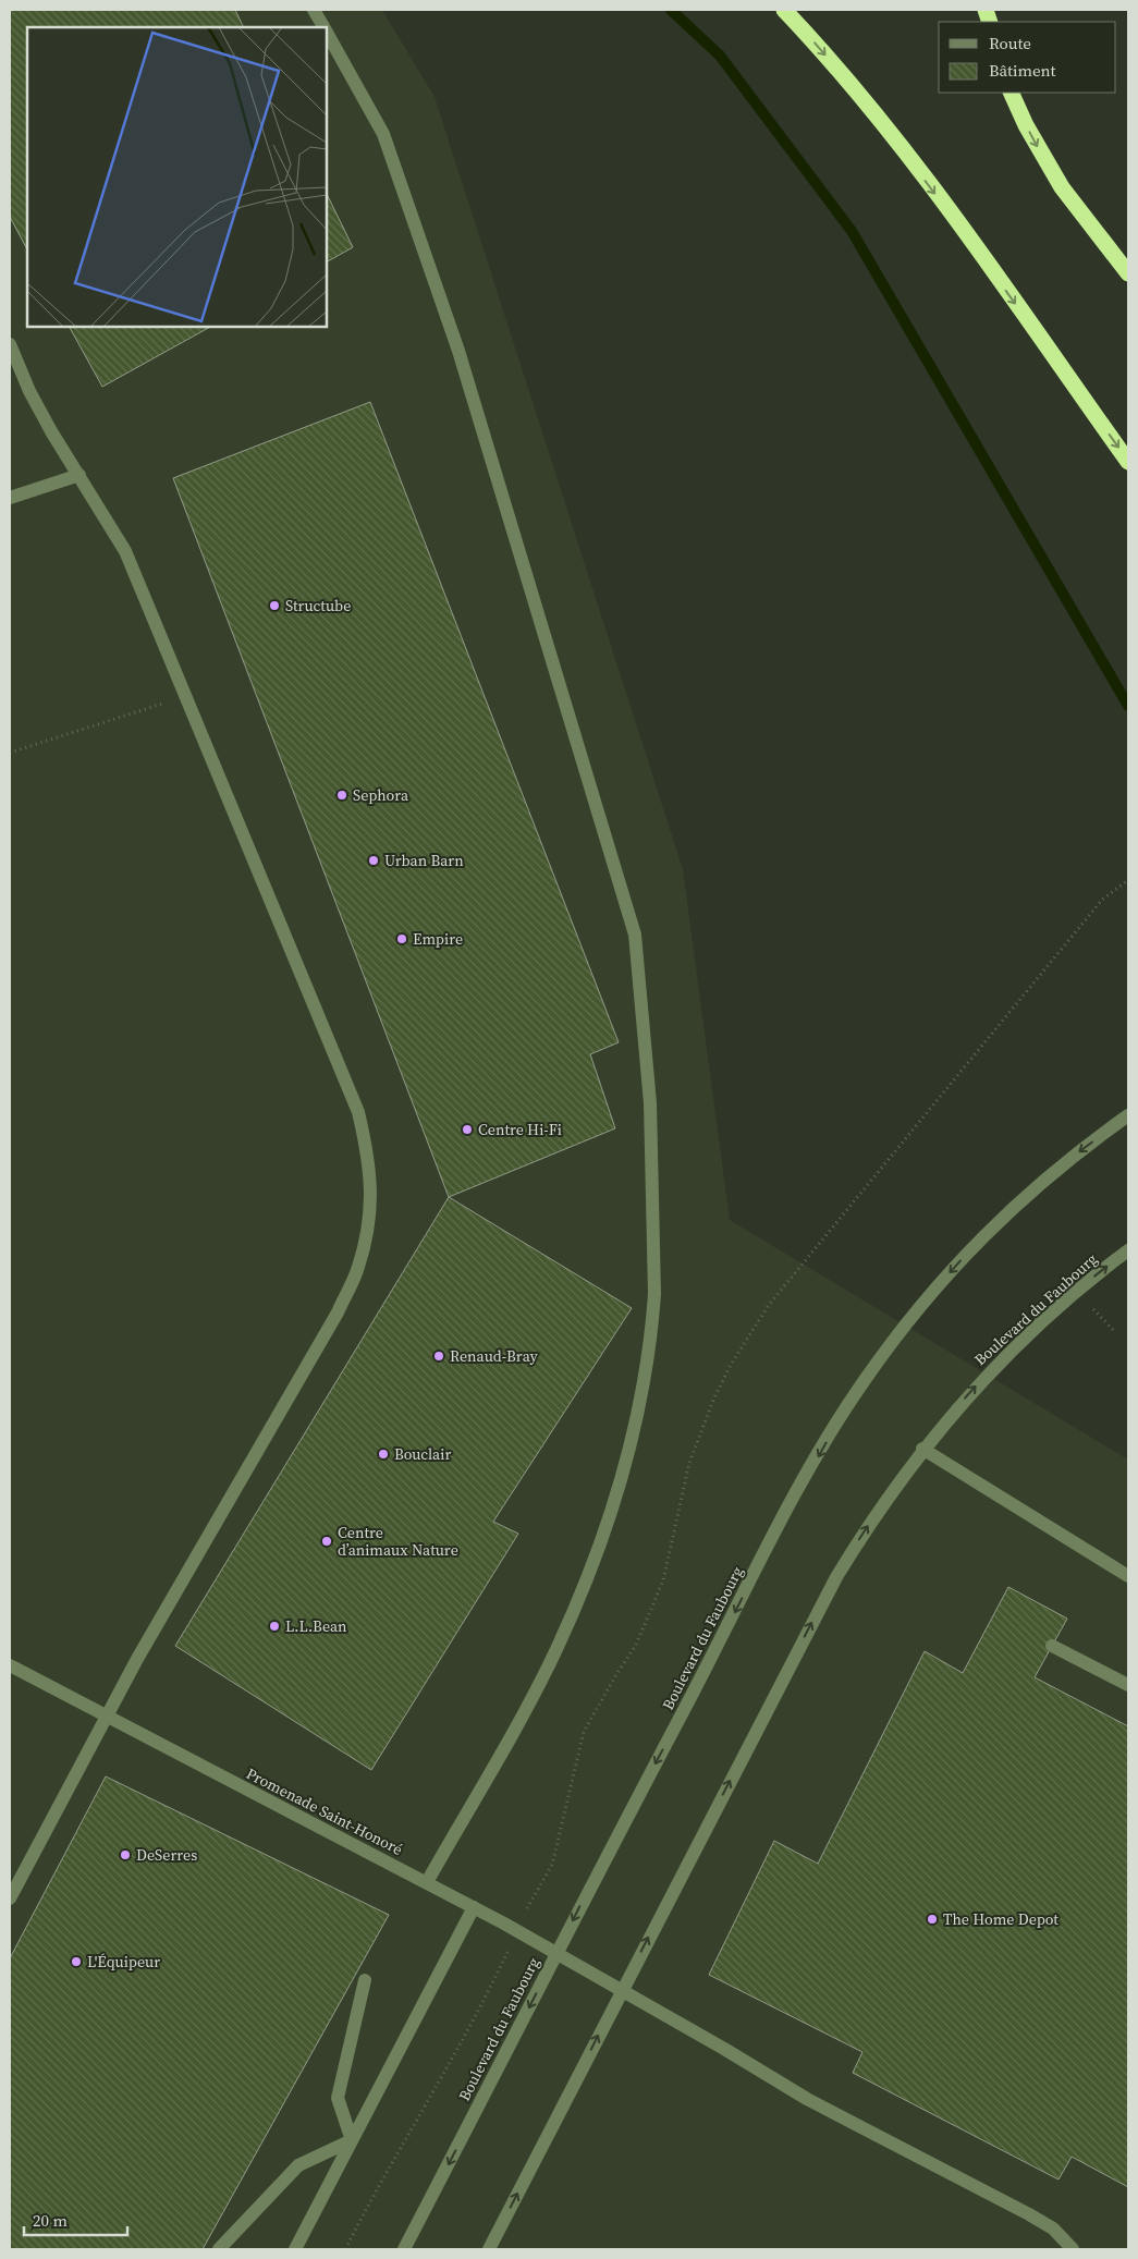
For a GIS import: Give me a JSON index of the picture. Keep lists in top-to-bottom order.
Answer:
{
  "streets": {
    "street": ["Boulevard du Faubourg", "Promenade Saint-Honoré"]
  },
  "crossings": [
    ["Boulevard du Faubourg", "Promenade Saint-Honoré"]
  ],
  "places": [
    "Structube",
    "Sephora",
    "Urban Barn",
    "Empire",
    "Centre Hi-Fi",
    "Renaud-Bray",
    "Bouclair",
    "Centre d’animaux Nature",
    "L.L.Bean",
    "DeSerres",
    "The Home Depot",
    "L'Équipeur"
  ],
  "legend": ["Route", "Bâtiment"],
  "scale_bar": "20 m"
}
